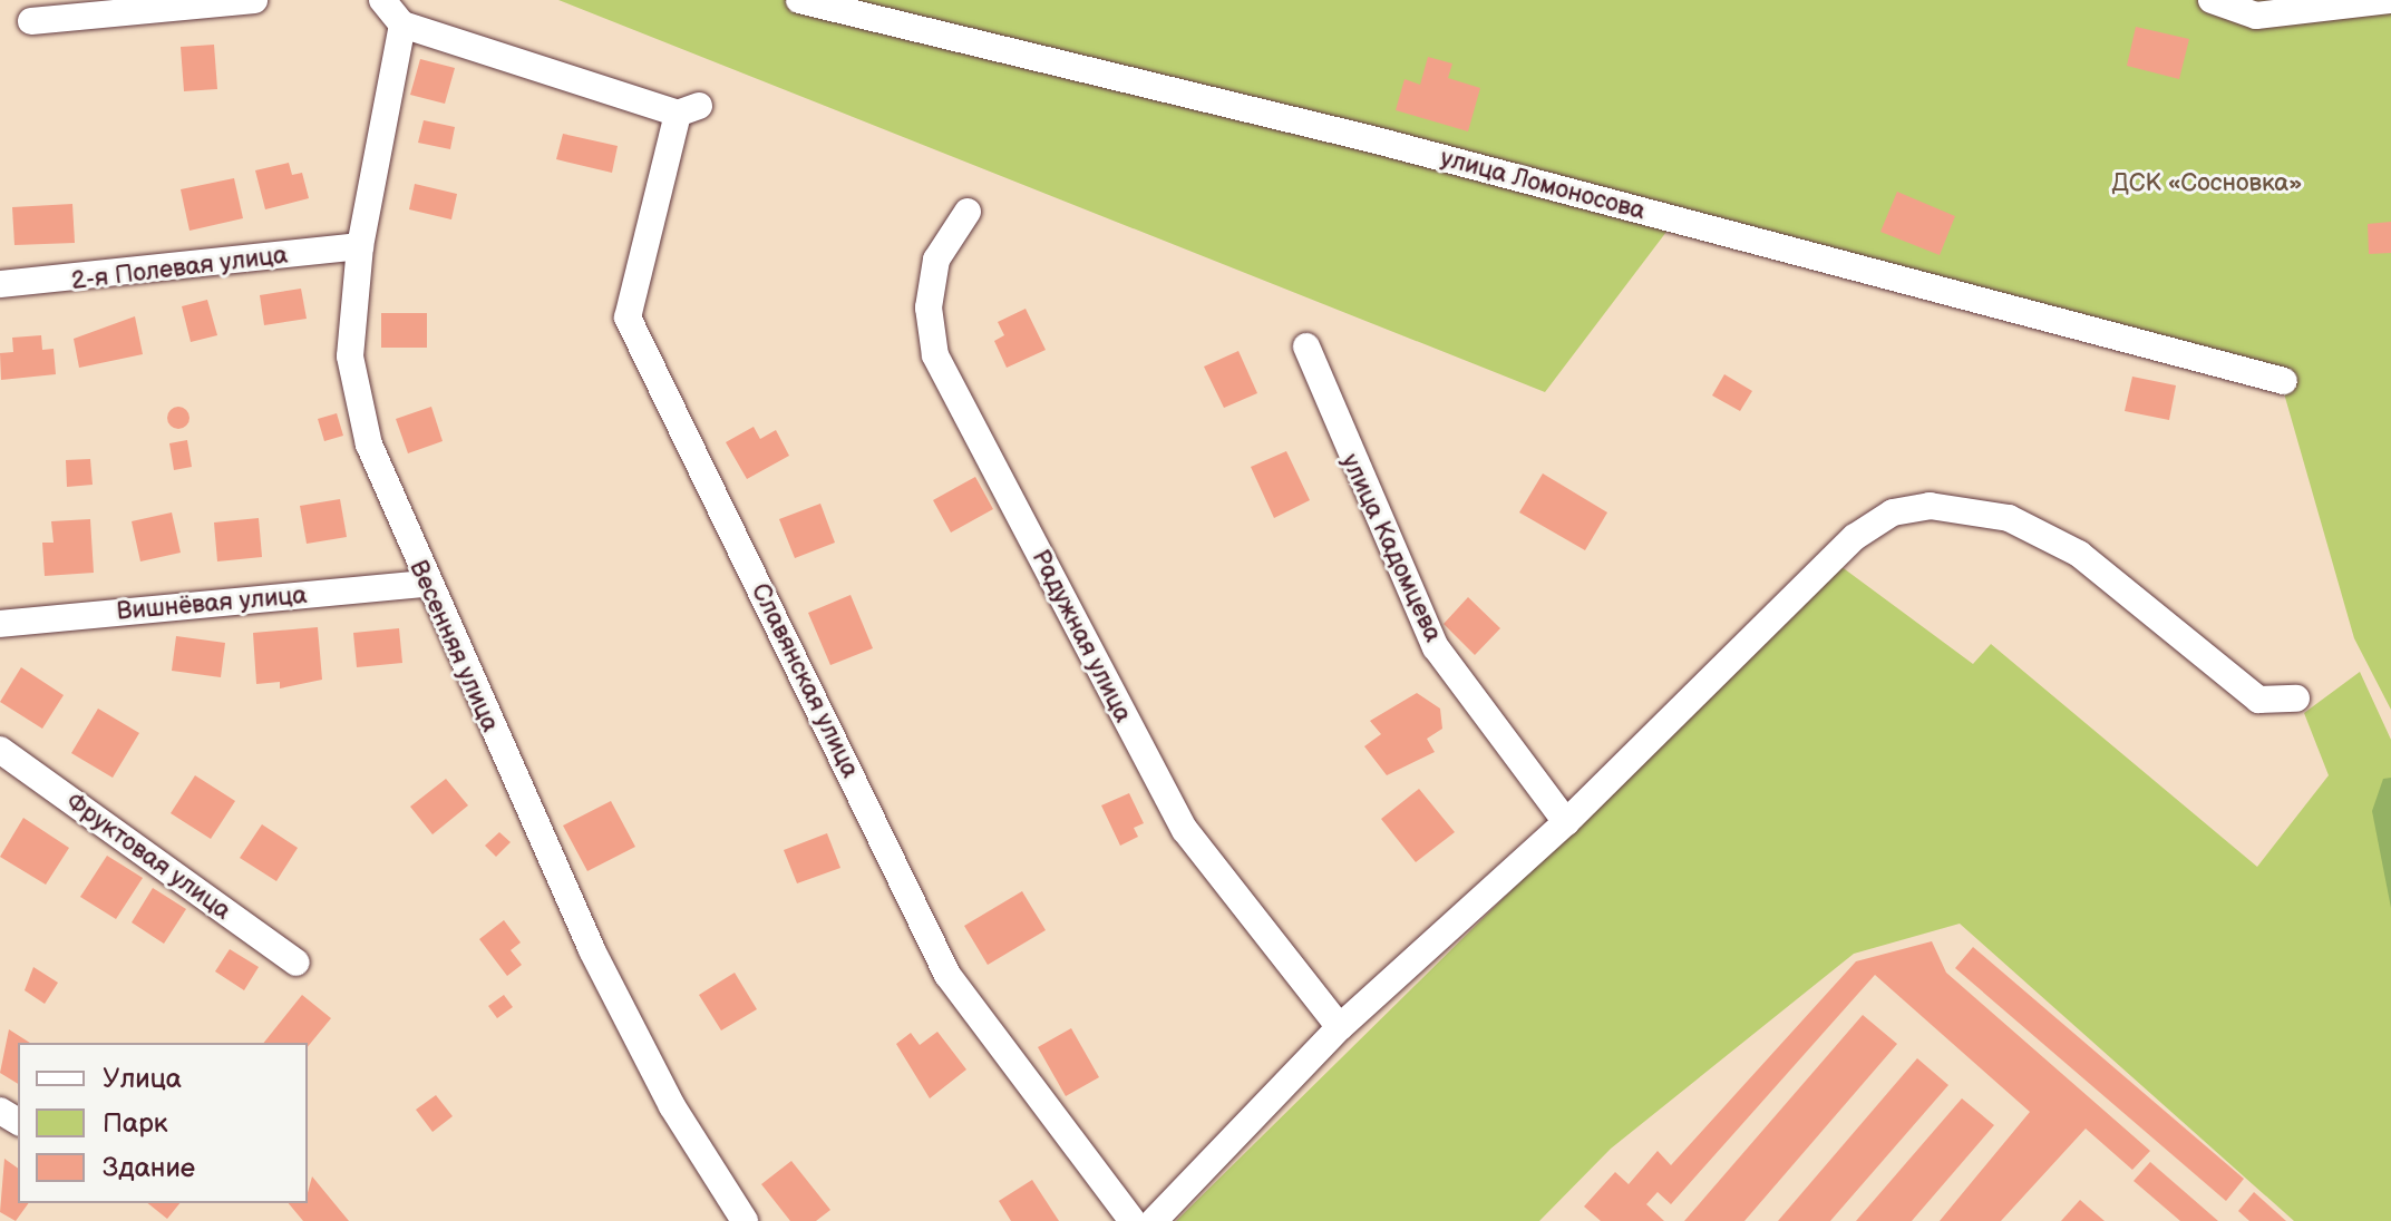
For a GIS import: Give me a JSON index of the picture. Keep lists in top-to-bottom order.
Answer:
{
  "streets": {
    "street": [
      "улица Ломоносова",
      "2-я Полевая улица",
      "улица Кадомцева",
      "Вишнёвая улица",
      "Радужная улица",
      "Весенняя улица",
      "Славянская улица",
      "Фруктовая улица"
    ]
  },
  "crossings": [
    ["2-я Полевая улица", "Весенняя улица"],
    ["Вишнёвая улица", "Весенняя улица"],
    ["Весенняя улица", "Славянская улица"]
  ],
  "parks": ["ДСК «Сосновка»"],
  "legend": ["Улица", "Парк", "Здание"]
}
